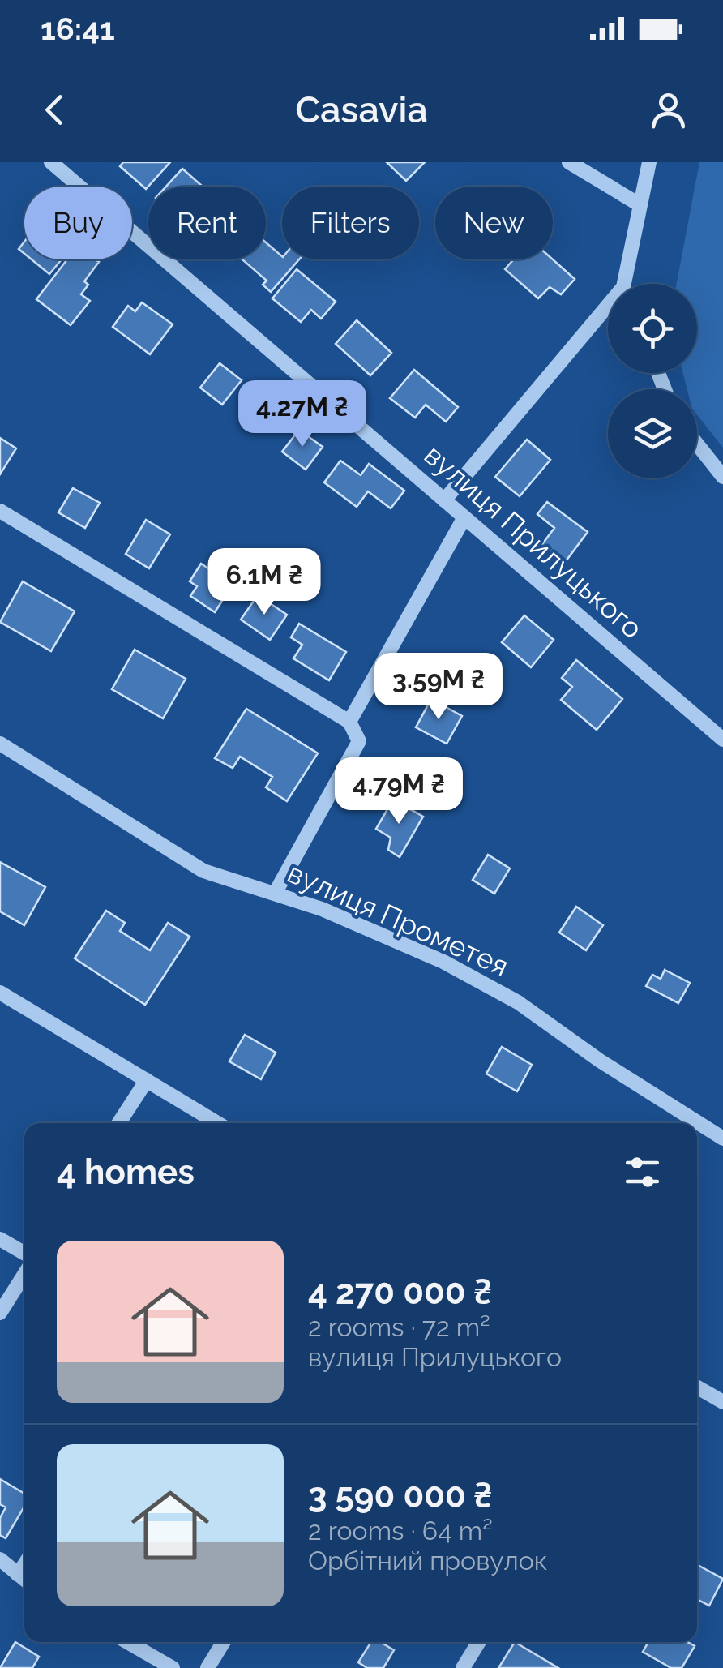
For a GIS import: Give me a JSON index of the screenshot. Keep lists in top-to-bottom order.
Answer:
{
  "streets": {
    "street": ["вулиця Прилуцького", "вулиця Прометея"]
  },
  "page": {
    "status": "16:41",
    "header": "Casavia",
    "chip": [
      "Buy",
      "Rent",
      "Filters",
      "New"
    ],
    "price": [
      "4.27M ₴",
      "6.1M ₴",
      "3.59M ₴",
      "4.79M ₴"
    ],
    "heading": "4 homes",
    "list": [
      {
        "name": "4 270 000 ₴",
        "note": "2 rooms · 72 m² · вулиця Прилуцького"
      },
      {
        "name": "3 590 000 ₴",
        "note": "2 rooms · 64 m² · Орбітний провулок"
      }
    ]
  }
}
